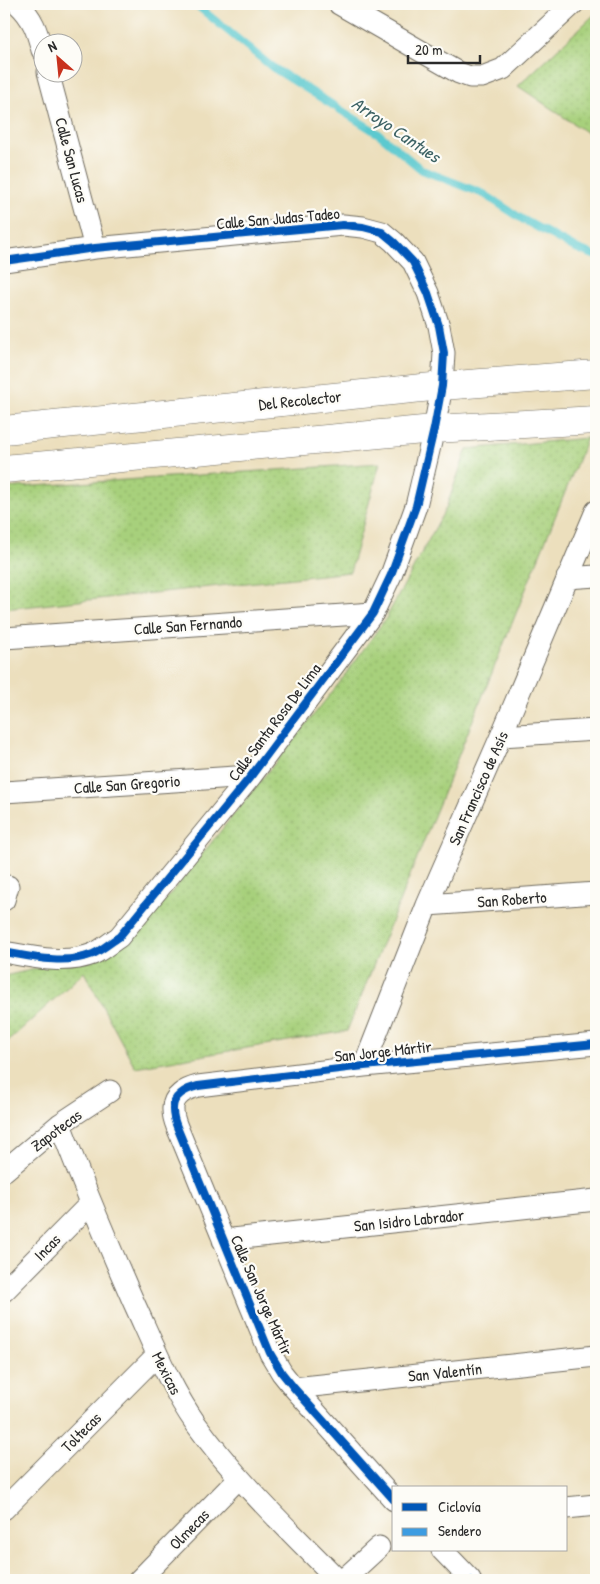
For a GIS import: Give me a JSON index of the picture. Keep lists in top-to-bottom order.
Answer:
{
  "streets": {
    "street": [
      "Calle San Lucas",
      "Calle San Judas Tadeo",
      "Del Recolector",
      "Calle San Fernando",
      "Calle Santa Rosa De Lima",
      "Calle San Gregorio",
      "San Francisco de Asís",
      "San Roberto",
      "San Jorge Mártir",
      "Zapotecas",
      "San Isidro Labrador",
      "Incas",
      "Calle San Jorge Mártir",
      "San Valentín",
      "Mexicas",
      "Toltecas",
      "Olmecas"
    ]
  },
  "crossings": [
    ["Calle San Lucas", "Calle San Judas Tadeo"],
    ["Calle San Judas Tadeo", "Del Recolector"],
    ["Calle San Judas Tadeo", "Calle Santa Rosa De Lima"],
    ["Del Recolector", "Calle Santa Rosa De Lima"],
    ["Calle San Fernando", "Calle Santa Rosa De Lima"],
    ["Calle Santa Rosa De Lima", "Calle San Gregorio"],
    ["San Francisco de Asís", "San Roberto"],
    ["San Francisco de Asís", "San Jorge Mártir"],
    ["San Jorge Mártir", "Calle San Jorge Mártir"],
    ["Zapotecas", "Mexicas"],
    ["San Isidro Labrador", "Calle San Jorge Mártir"],
    ["Incas", "Mexicas"],
    ["Calle San Jorge Mártir", "San Valentín"],
    ["Mexicas", "Toltecas"],
    ["Mexicas", "Olmecas"]
  ],
  "water": ["Arroyo Cantues"],
  "legend": ["Ciclovía", "Sendero"],
  "scale_bar": "20 m",
  "north": "top left"
}
